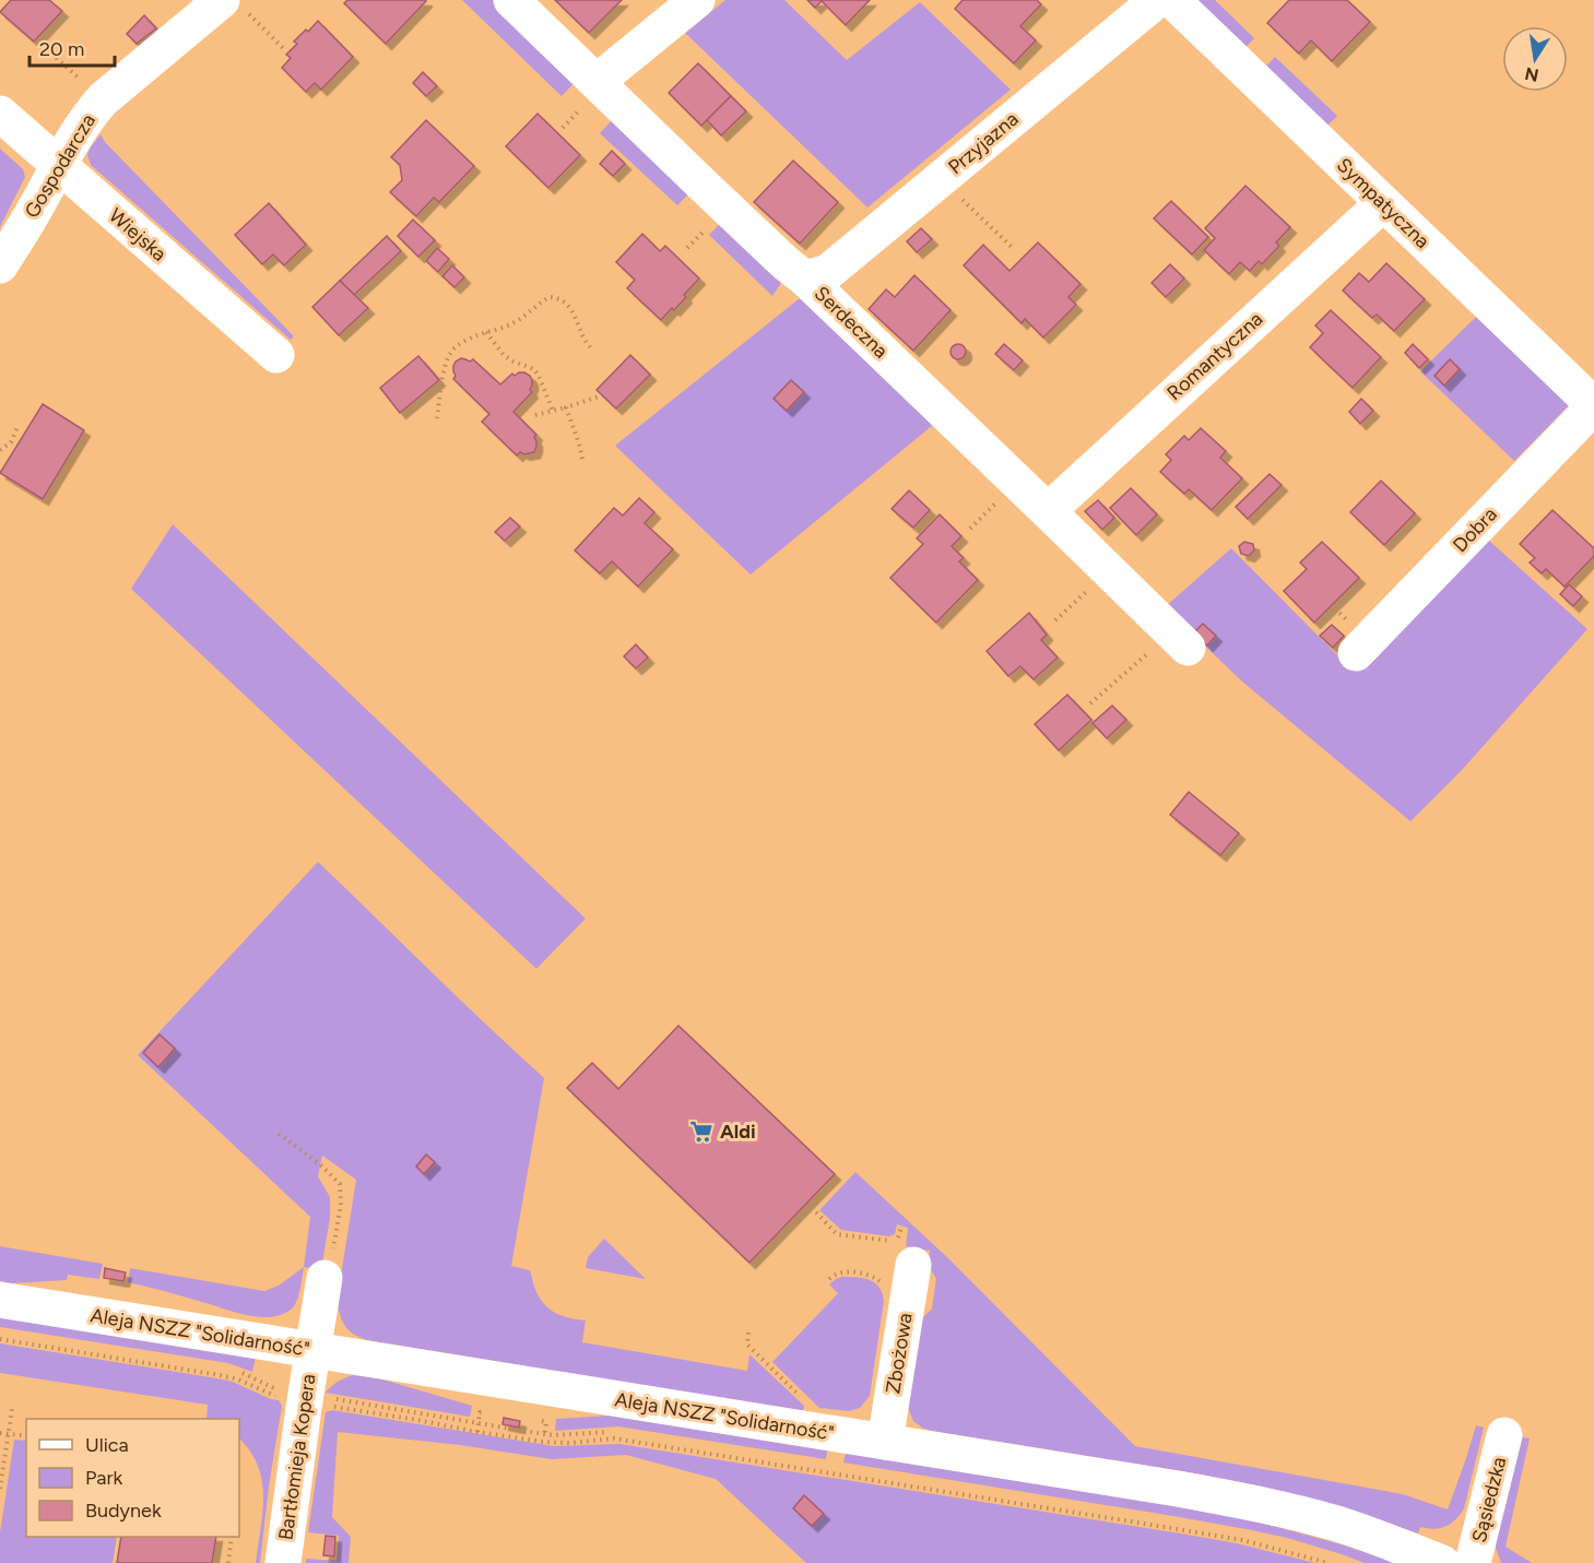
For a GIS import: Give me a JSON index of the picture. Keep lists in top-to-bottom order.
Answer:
{
  "streets": {
    "street": [
      "Przyjazna",
      "Gospodarcza",
      "Sympatyczna",
      "Wiejska",
      "Serdeczna",
      "Romantyczna",
      "Dobra",
      "Aleja NSZZ \"Solidarność\"",
      "Zbożowa",
      "Bartłomieja Kopera",
      "Sąsiedzka"
    ]
  },
  "crossings": [
    ["Przyjazna", "Serdeczna"],
    ["Gospodarcza", "Wiejska"],
    ["Sympatyczna", "Romantyczna"],
    ["Sympatyczna", "Dobra"],
    ["Serdeczna", "Romantyczna"],
    ["Aleja NSZZ \"Solidarność\"", "Zbożowa"],
    ["Aleja NSZZ \"Solidarność\"", "Bartłomieja Kopera"]
  ],
  "places": {
    "supermarket": ["Aldi"]
  },
  "legend": ["Ulica", "Park", "Budynek"],
  "scale_bar": "20 m",
  "north": "bottom"
}
